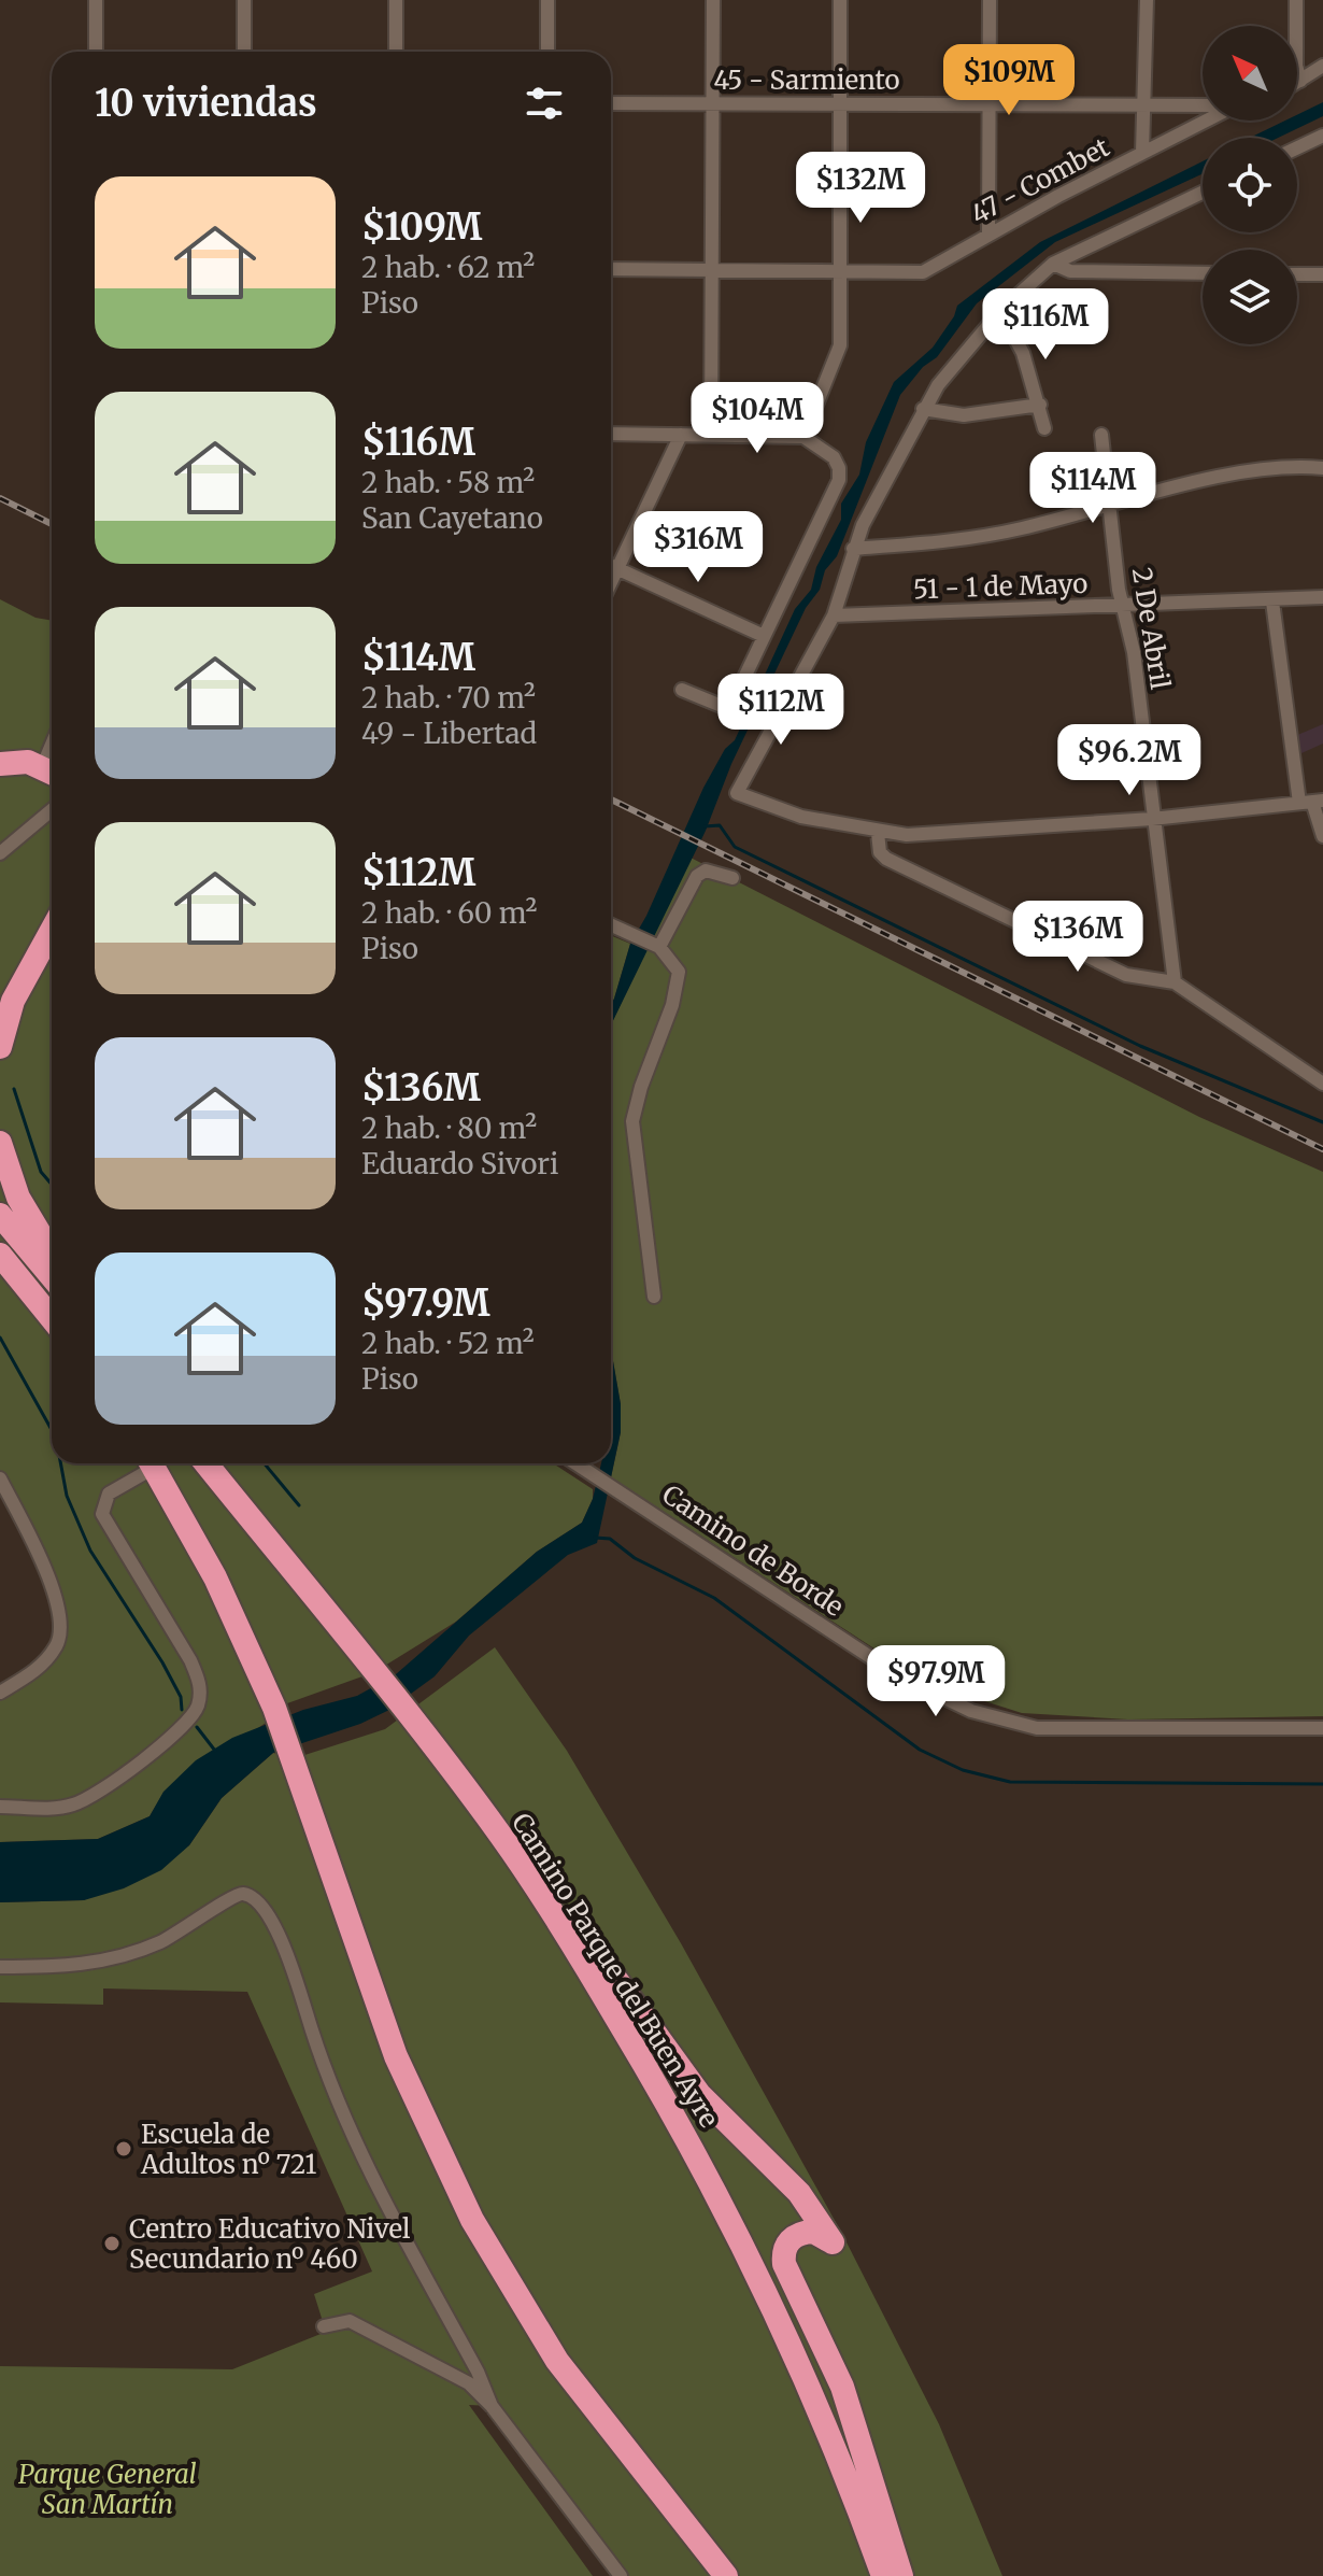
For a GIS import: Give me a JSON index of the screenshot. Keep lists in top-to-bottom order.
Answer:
{
  "streets": {
    "highway": ["Camino Parque del Buen Ayre"],
    "street": [
      "45 - Sarmiento",
      "47 - Combet",
      "51 - 1 de Mayo",
      "2 De Abril",
      "Camino de Borde"
    ]
  },
  "crossings": [
    ["51 - 1 de Mayo", "2 De Abril"]
  ],
  "parks": ["Parque General San Martín"],
  "places": ["Escuela de Adultos nº 721", "Centro Educativo Nivel Secundario nº 460"],
  "north": "top left",
  "page": {
    "price": [
      "$109M",
      "$132M",
      "$116M",
      "$104M",
      "$114M",
      "$316M",
      "$112M",
      "$96.2M",
      "$136M",
      "$97.9M"
    ],
    "heading": "10 viviendas",
    "list": [
      {
        "name": "$109M",
        "note": "2 hab. · 62 m² · Piso"
      },
      {
        "name": "$116M",
        "note": "2 hab. · 58 m² · San Cayetano"
      },
      {
        "name": "$114M",
        "note": "2 hab. · 70 m² · 49 - Libertad"
      },
      {
        "name": "$112M",
        "note": "2 hab. · 60 m² · Piso"
      },
      {
        "name": "$136M",
        "note": "2 hab. · 80 m² · Eduardo Sivori"
      },
      {
        "name": "$97.9M",
        "note": "2 hab. · 52 m² · Piso"
      }
    ]
  }
}
